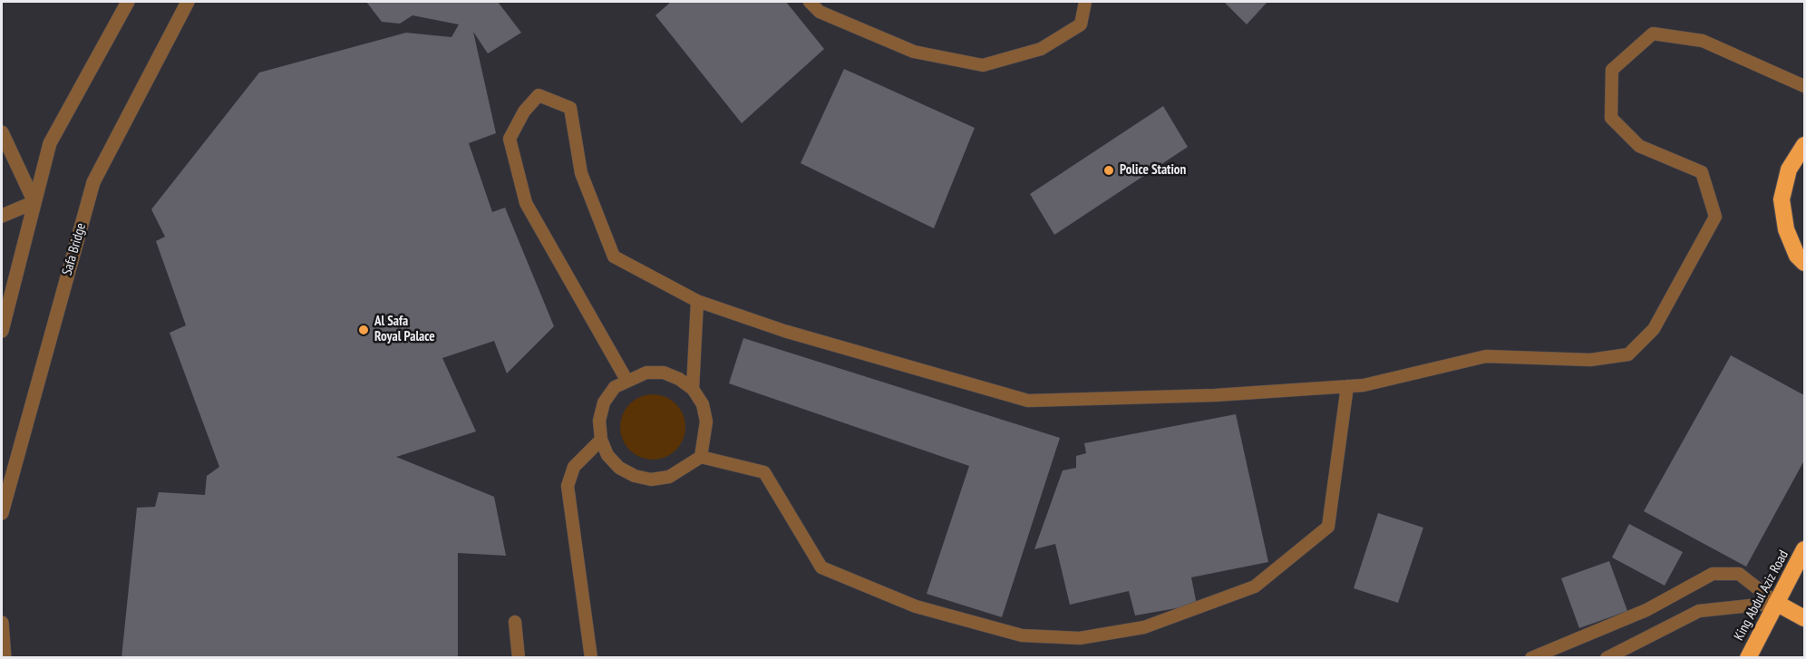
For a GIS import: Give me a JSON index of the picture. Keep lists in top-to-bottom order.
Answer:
{
  "streets": {
    "highway": ["King Abdul Aziz Road"],
    "street": ["Safa Bridge"]
  },
  "places": ["Police Station", "Al Safa Royal Palace"]
}
